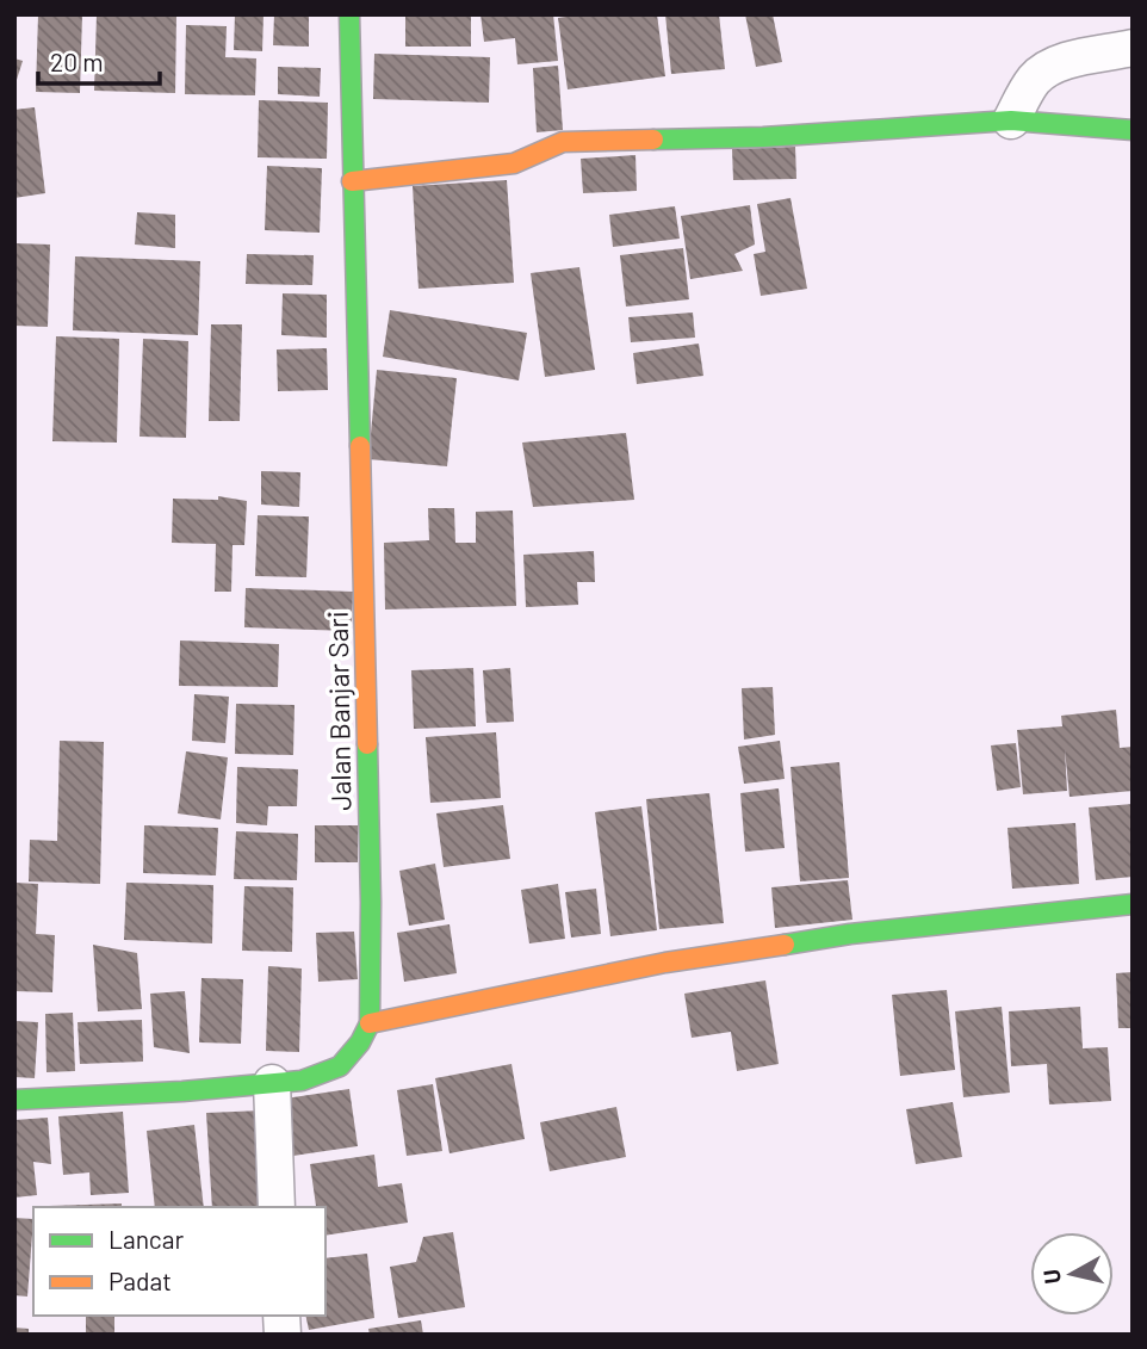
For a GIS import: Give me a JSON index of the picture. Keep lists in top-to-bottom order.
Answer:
{
  "streets": {
    "street": ["Jalan Banjar Sari"]
  },
  "legend": ["Lancar", "Padat"],
  "scale_bar": "20 m",
  "north": "left"
}
